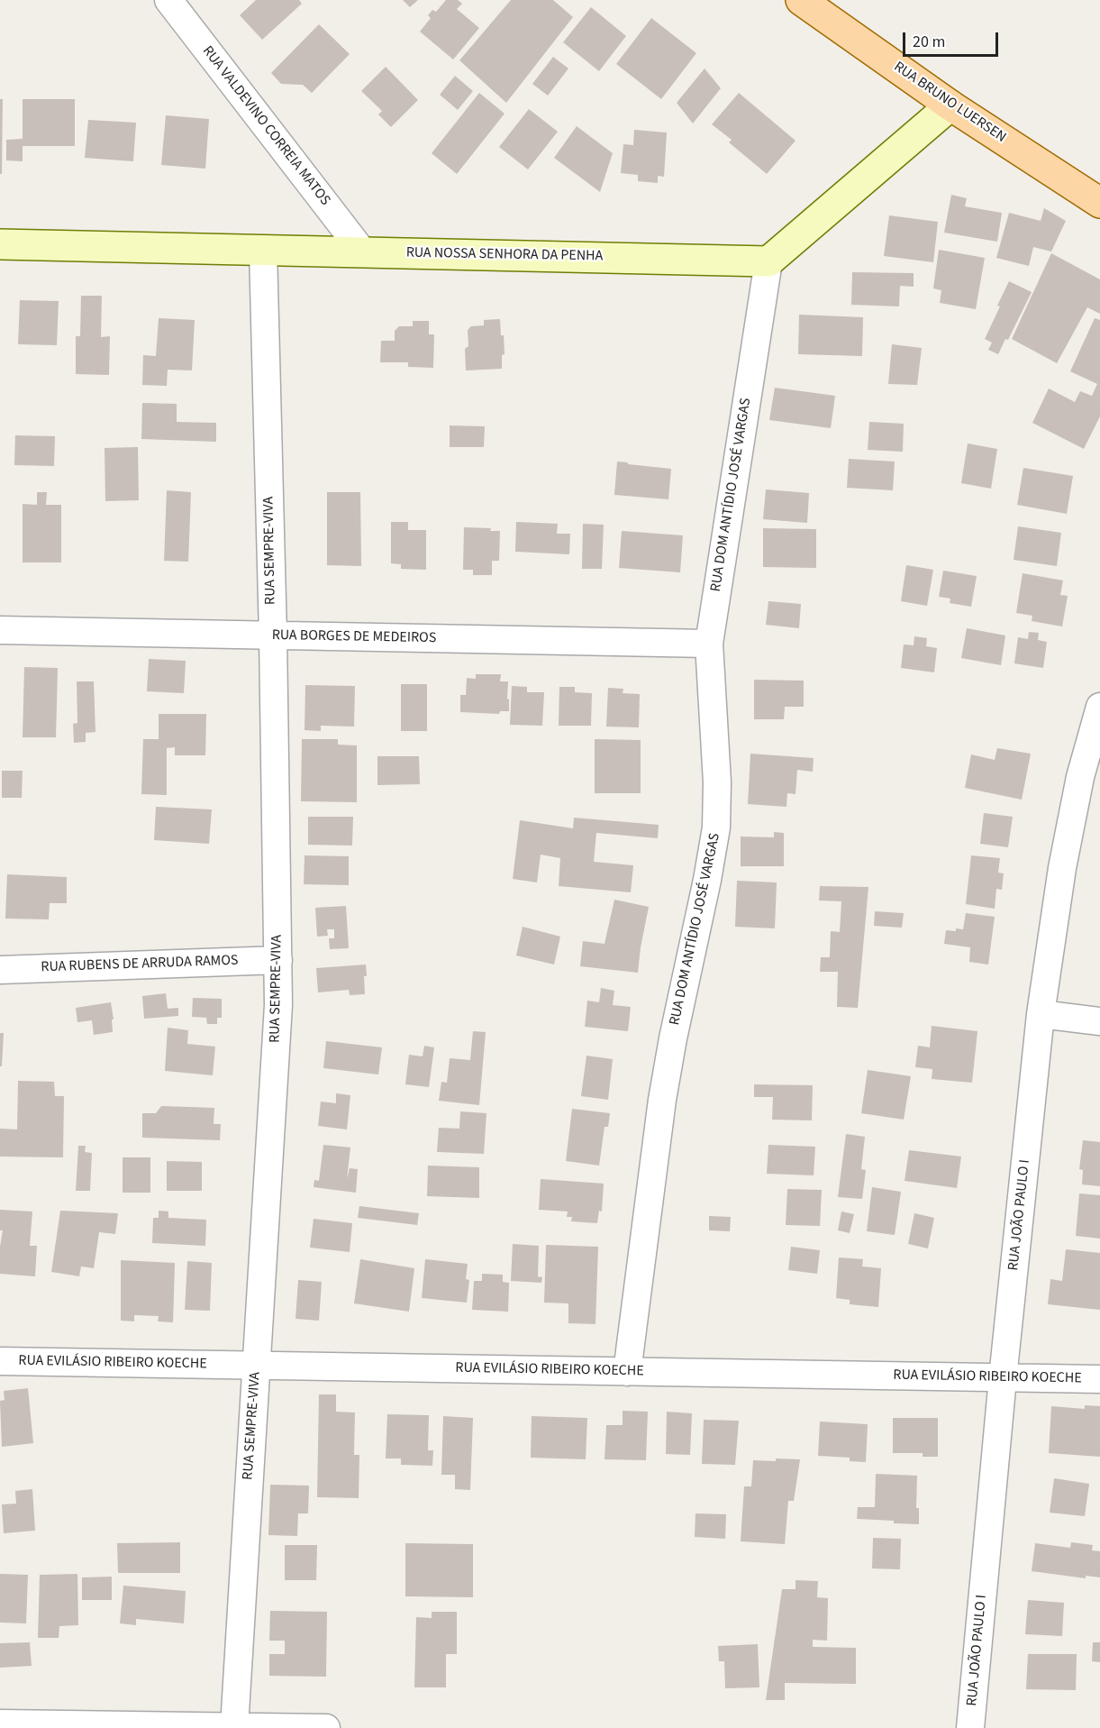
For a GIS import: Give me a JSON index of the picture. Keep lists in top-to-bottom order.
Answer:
{
  "streets": {
    "main road": ["RUA BRUNO LUERSEN"],
    "street": [
      "RUA VALDEVINO CORREIA MATOS",
      "RUA NOSSA SENHORA DA PENHA",
      "RUA DOM ANTÍDIO JOSÉ VARGAS",
      "RUA SEMPRE-VIVA",
      "RUA BORGES DE MEDEIROS",
      "RUA RUBENS DE ARRUDA RAMOS",
      "RUA JOÃO PAULO I",
      "RUA EVILÁSIO RIBEIRO KOECHE"
    ]
  },
  "crossings": [
    ["RUA VALDEVINO CORREIA MATOS", "RUA NOSSA SENHORA DA PENHA"],
    ["RUA NOSSA SENHORA DA PENHA", "RUA DOM ANTÍDIO JOSÉ VARGAS"],
    ["RUA NOSSA SENHORA DA PENHA", "RUA SEMPRE-VIVA"],
    ["RUA DOM ANTÍDIO JOSÉ VARGAS", "RUA BORGES DE MEDEIROS"],
    ["RUA DOM ANTÍDIO JOSÉ VARGAS", "RUA EVILÁSIO RIBEIRO KOECHE"],
    ["RUA SEMPRE-VIVA", "RUA BORGES DE MEDEIROS"],
    ["RUA SEMPRE-VIVA", "RUA RUBENS DE ARRUDA RAMOS"],
    ["RUA SEMPRE-VIVA", "RUA EVILÁSIO RIBEIRO KOECHE"],
    ["RUA JOÃO PAULO I", "RUA EVILÁSIO RIBEIRO KOECHE"]
  ],
  "scale_bar": "20 m"
}
